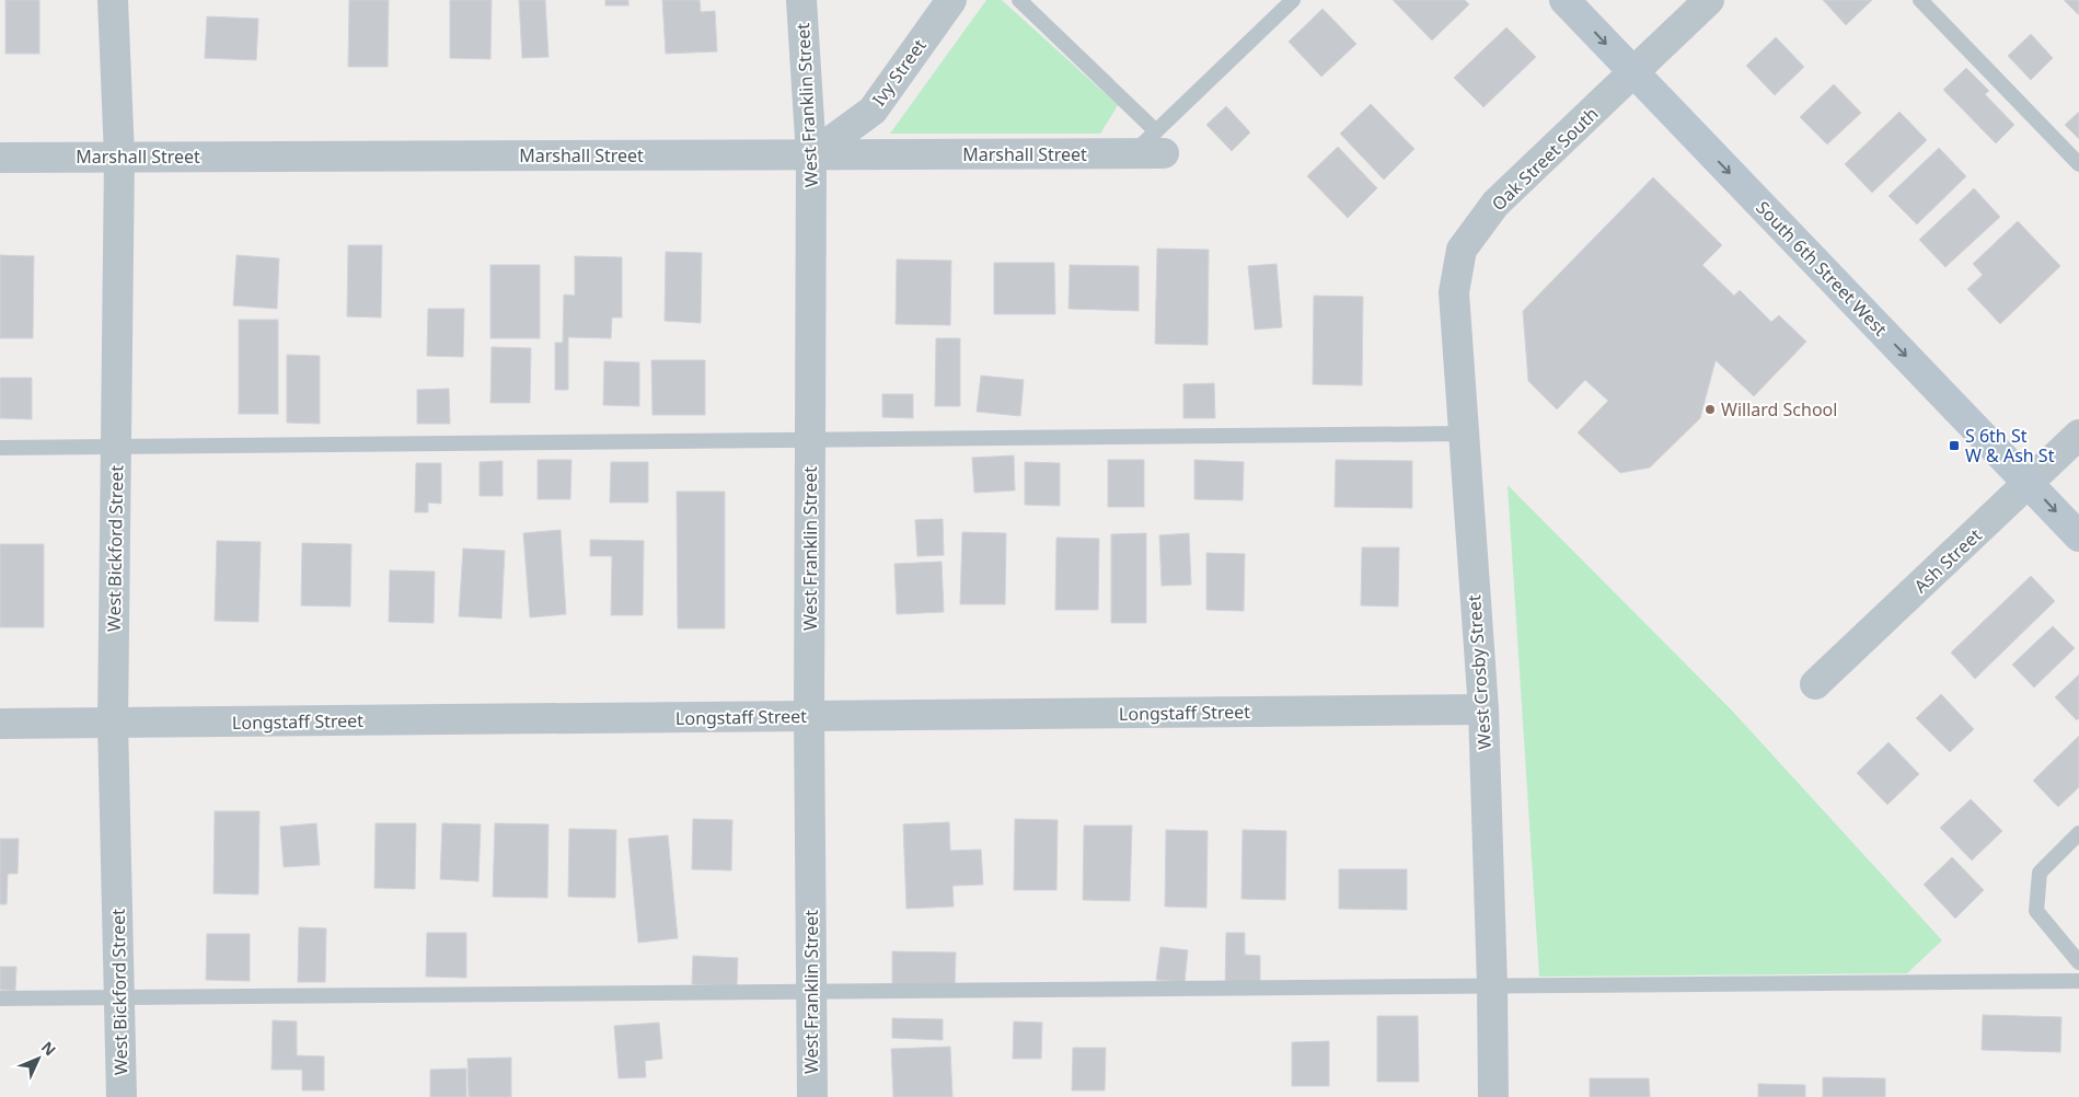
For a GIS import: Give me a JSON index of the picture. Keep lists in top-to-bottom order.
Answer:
{
  "streets": {
    "street": [
      "Ivy Street",
      "West Franklin Street",
      "Marshall Street",
      "Oak Street South",
      "South 6th Street West",
      "West Bickford Street",
      "Ash Street",
      "West Crosby Street",
      "Longstaff Street"
    ]
  },
  "crossings": [
    ["Ivy Street", "West Franklin Street"],
    ["Ivy Street", "Marshall Street"],
    ["West Franklin Street", "Marshall Street"],
    ["West Franklin Street", "Longstaff Street"],
    ["Marshall Street", "West Bickford Street"],
    ["Oak Street South", "South 6th Street West"],
    ["Oak Street South", "West Crosby Street"],
    ["South 6th Street West", "Ash Street"],
    ["West Bickford Street", "Longstaff Street"],
    ["West Crosby Street", "Longstaff Street"]
  ],
  "one_way": ["South 6th Street West"],
  "places": {
    "other": ["Willard School"],
    "transit": ["S 6th St W & Ash St"]
  },
  "north": "top right"
}
